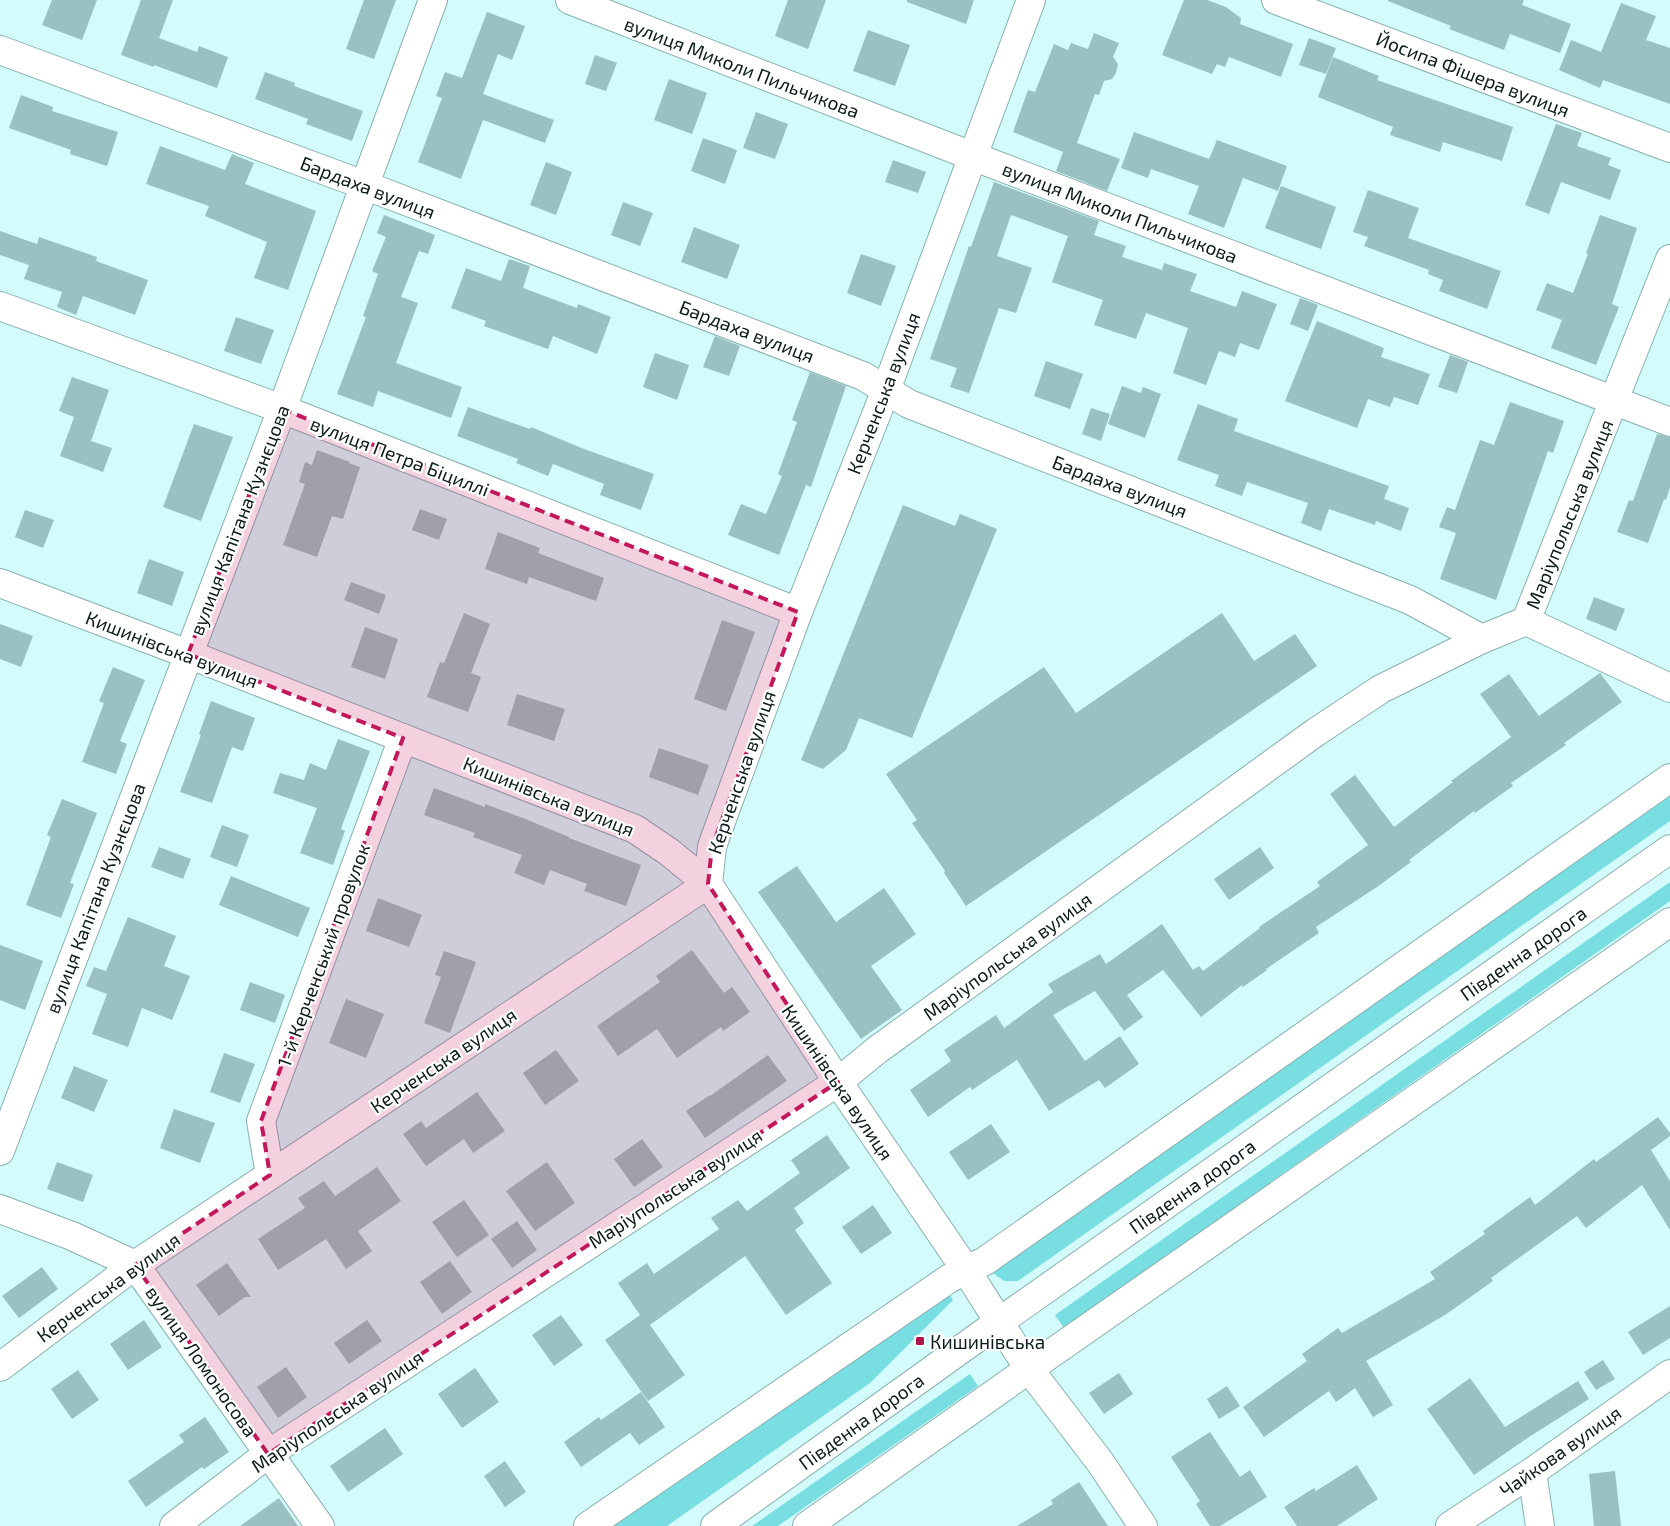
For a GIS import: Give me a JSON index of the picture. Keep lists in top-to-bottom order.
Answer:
{
  "streets": {
    "street": [
      "вулиця Миколи Пильчикова",
      "Йосипа Фішера вулиця",
      "Бардаха вулиця",
      "Керченська вулиця",
      "вулиця Петра Біциллі",
      "Маріупольська вулиця",
      "вулиця Капітана Кузнєцова",
      "Кишинівська вулиця",
      "Південна дорога",
      "1-й Керченський провулок",
      "вулиця Ломоносова",
      "Чайкова вулиця"
    ]
  },
  "crossings": [
    ["вулиця Миколи Пильчикова", "Керченська вулиця"],
    ["вулиця Миколи Пильчикова", "Маріупольська вулиця"],
    ["Бардаха вулиця", "Керченська вулиця"],
    ["Бардаха вулиця", "Маріупольська вулиця"],
    ["Бардаха вулиця", "вулиця Капітана Кузнєцова"],
    ["Керченська вулиця", "вулиця Петра Біциллі"],
    ["Керченська вулиця", "Кишинівська вулиця"],
    ["Керченська вулиця", "1-й Керченський провулок"],
    ["Керченська вулиця", "вулиця Ломоносова"],
    ["вулиця Петра Біциллі", "вулиця Капітана Кузнєцова"],
    ["Маріупольська вулиця", "Кишинівська вулиця"],
    ["Маріупольська вулиця", "вулиця Ломоносова"],
    ["вулиця Капітана Кузнєцова", "Кишинівська вулиця"],
    ["Кишинівська вулиця", "Південна дорога"],
    ["Кишинівська вулиця", "1-й Керченський провулок"]
  ],
  "places": {
    "transit": ["Кишинівська"]
  }
}
